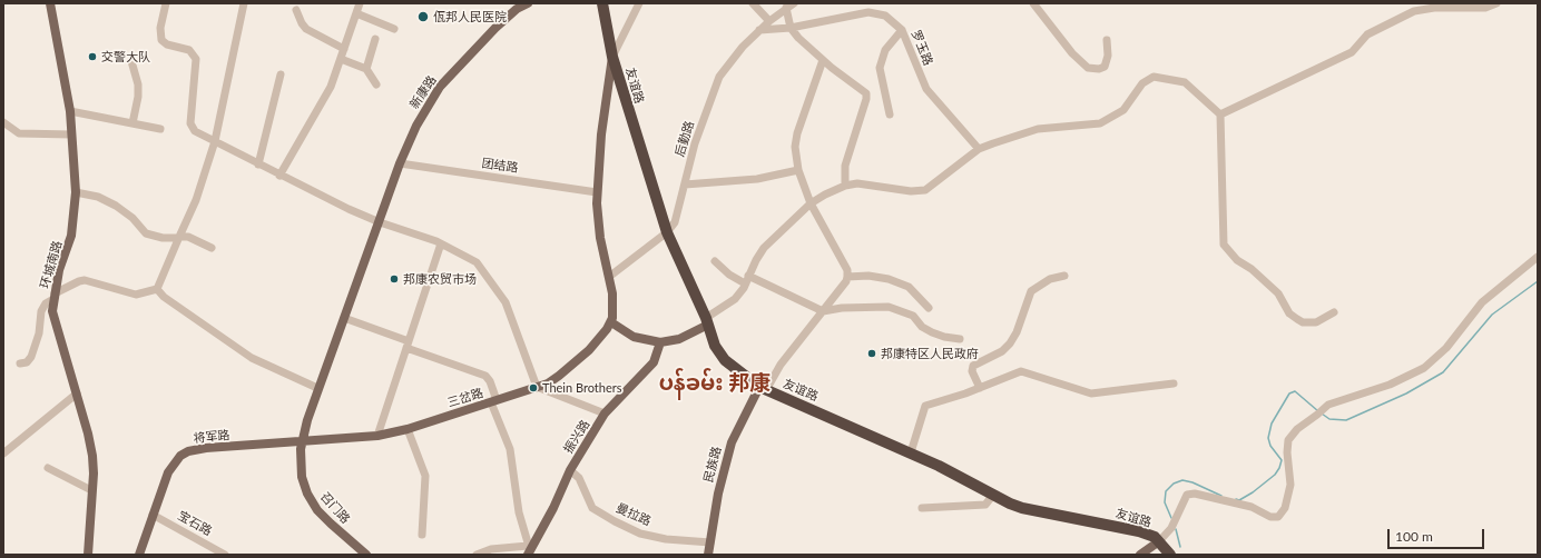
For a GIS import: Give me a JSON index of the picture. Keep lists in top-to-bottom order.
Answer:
{
  "streets": {
    "highway": ["友谊路"],
    "main road": [
      "新康路",
      "环城南路",
      "三岔路",
      "将军路",
      "振兴路",
      "民族路",
      "召门路"
    ],
    "street": [
      "罗玉路",
      "后勤路",
      "团结路",
      "曼拉路",
      "宝石路"
    ]
  },
  "crossings": [
    ["罗玉路", "后勤路"],
    ["友谊路", "后勤路"],
    ["友谊路", "民族路"],
    ["新康路", "团结路"],
    ["新康路", "三岔路"],
    ["新康路", "将军路"],
    ["新康路", "召门路"],
    ["三岔路", "将军路"],
    ["三岔路", "召门路"],
    ["将军路", "召门路"],
    ["将军路", "宝石路"],
    ["振兴路", "曼拉路"],
    ["民族路", "曼拉路"]
  ],
  "districts": ["ပန်ခမ်း 邦康"],
  "places": [
    "佤邦人民医院",
    "交警大队",
    "邦康农贸市场",
    "邦康特区人民政府",
    "Thein Brothers"
  ],
  "scale_bar": "100 m"
}
